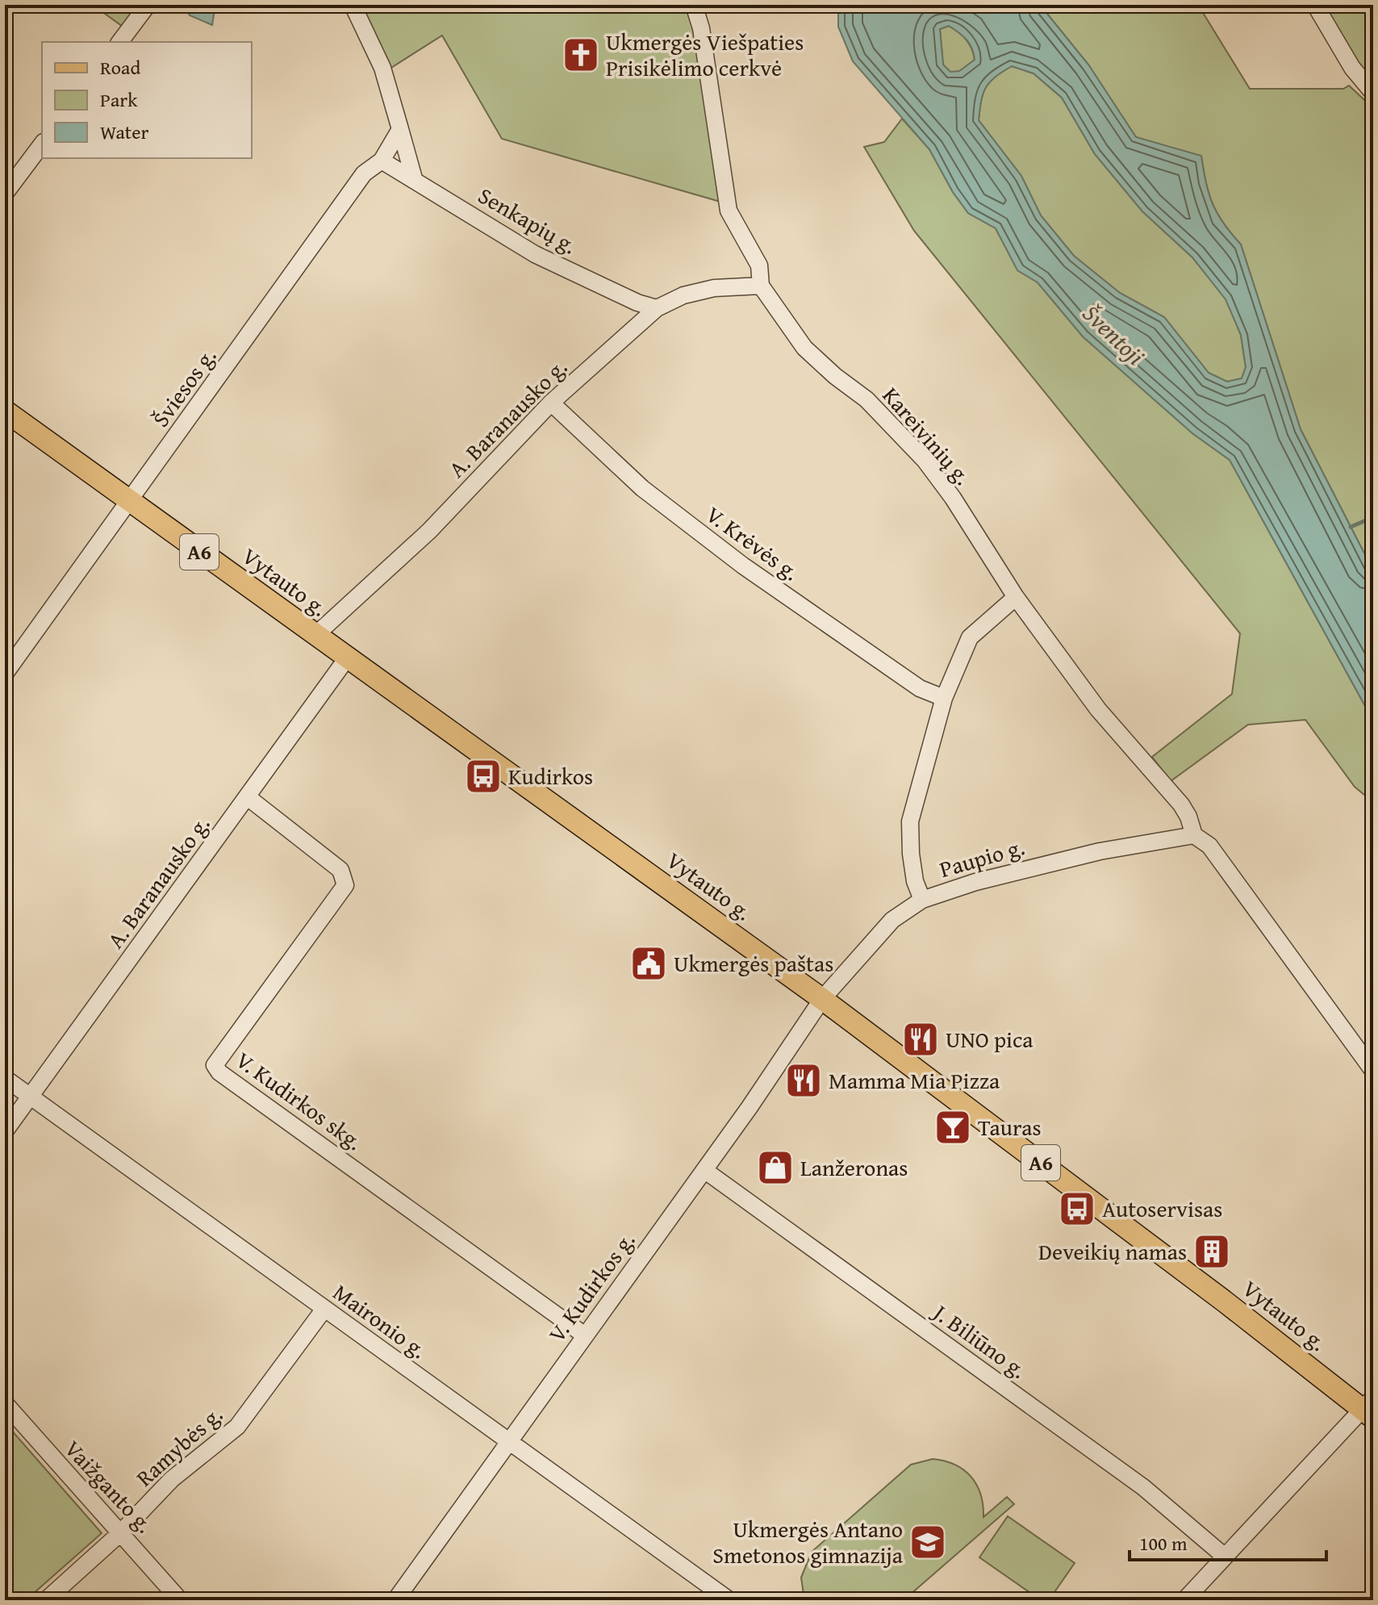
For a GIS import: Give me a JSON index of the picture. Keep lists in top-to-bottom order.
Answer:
{
  "streets": {
    "main road": ["A6", "Vytauto g."],
    "street": [
      "Senkapių g.",
      "Šviesos g.",
      "A. Baranausko g.",
      "Kareivinių g.",
      "V. Krėvės g.",
      "Paupio g.",
      "V. Kudirkos skg.",
      "V. Kudirkos g.",
      "Maironio g.",
      "J. Biliūno g.",
      "Ramybės g.",
      "Vaižganto g."
    ]
  },
  "crossings": [
    ["Senkapių g.", "Šviesos g."],
    ["Senkapių g.", "A. Baranausko g."],
    ["Šviesos g.", "Vytauto g."],
    ["A. Baranausko g.", "Kareivinių g."],
    ["A. Baranausko g.", "V. Krėvės g."],
    ["A. Baranausko g.", "Vytauto g."],
    ["A. Baranausko g.", "V. Kudirkos skg."],
    ["A. Baranausko g.", "Maironio g."],
    ["Vytauto g.", "Paupio g."],
    ["Vytauto g.", "V. Kudirkos g."],
    ["Paupio g.", "V. Kudirkos g."],
    ["V. Kudirkos skg.", "V. Kudirkos g."],
    ["V. Kudirkos g.", "Maironio g."],
    ["V. Kudirkos g.", "J. Biliūno g."],
    ["Maironio g.", "Ramybės g."],
    ["Ramybės g.", "Vaižganto g."]
  ],
  "water": ["Šventoji"],
  "places": {
    "church": ["Ukmergės Viešpaties Prisikėlimo cerkvė"],
    "bus stop": ["Kudirkos", "Autoservisas"],
    "public building": ["Ukmergės paštas"],
    "restaurant": ["UNO pica", "Mamma Mia Pizza"],
    "bar": ["Tauras"],
    "shop": ["Lanžeronas"],
    "building": ["Deveikių namas"],
    "school or university": ["Ukmergės Antano Smetonos gimnazija"]
  },
  "legend": ["Road", "Park", "Water"],
  "scale_bar": "100 m"
}
